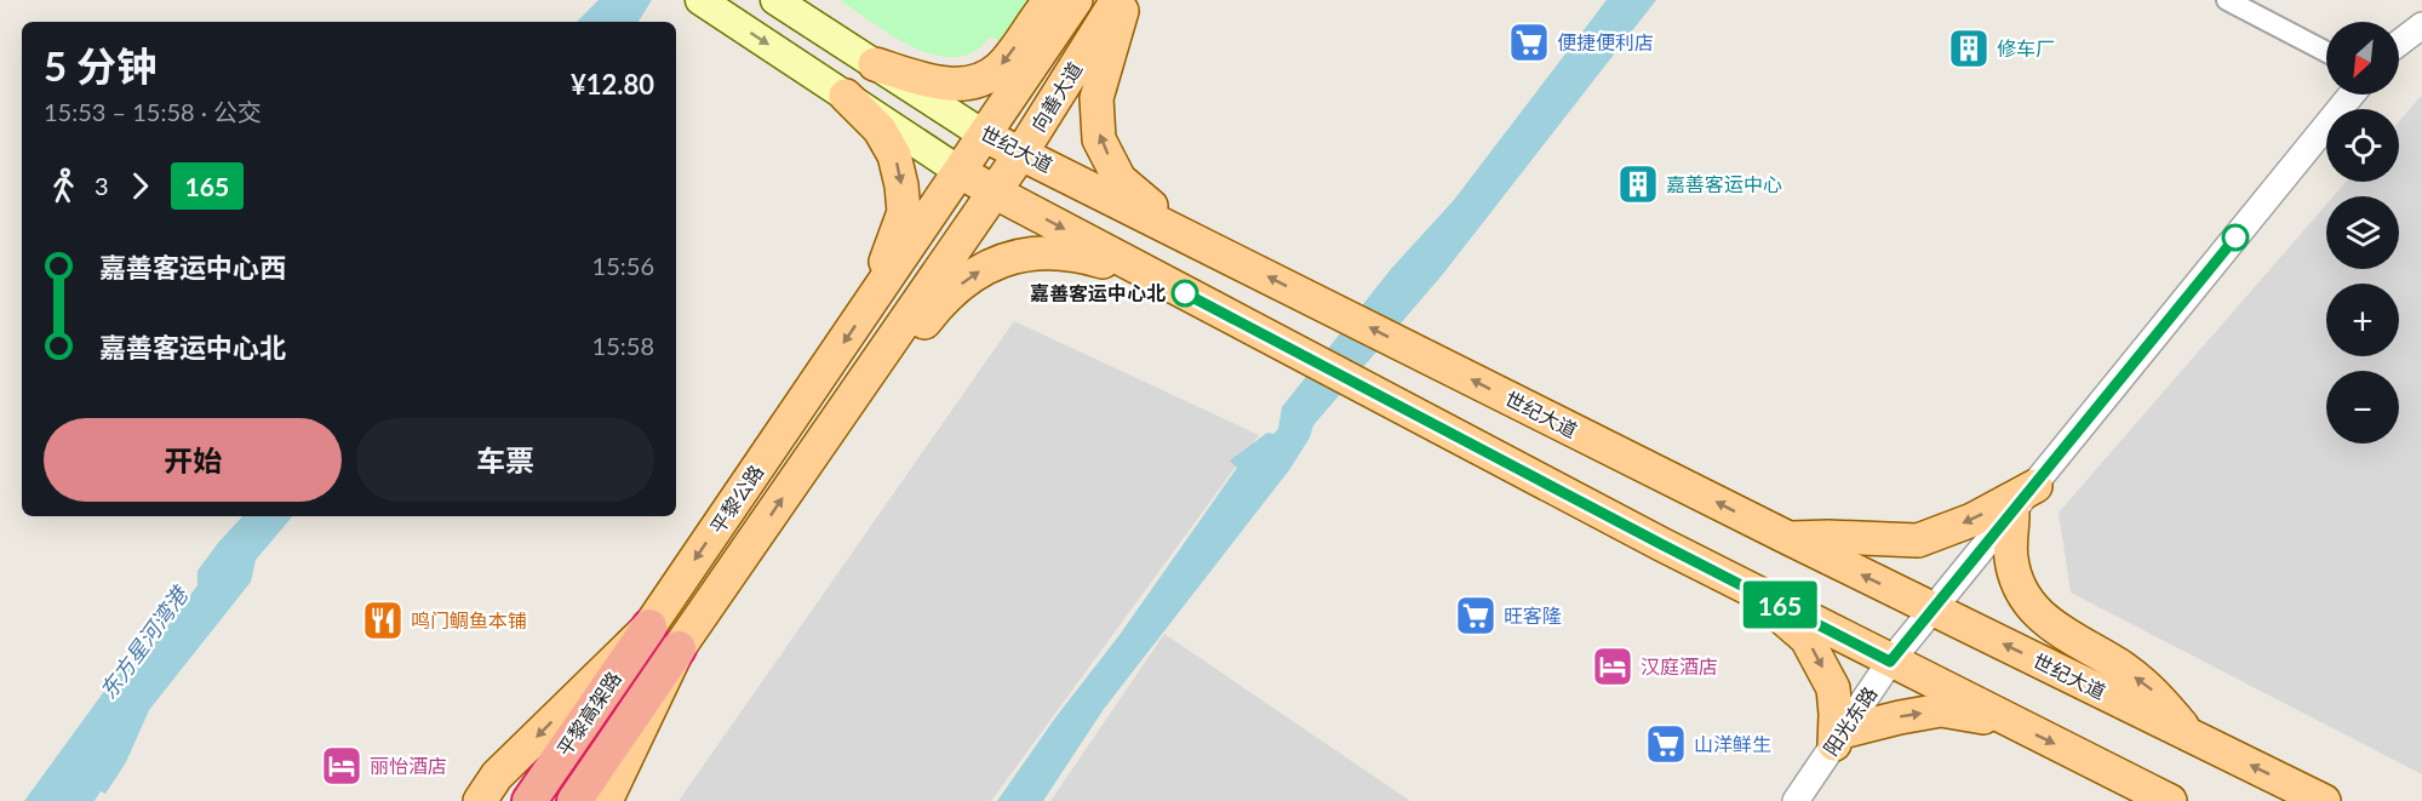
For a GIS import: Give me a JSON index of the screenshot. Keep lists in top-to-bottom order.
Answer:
{
  "streets": {
    "highway": ["平黎高架路"],
    "main road": ["向善大道", "世纪大道", "平黎公路"],
    "street": ["阳光东路"]
  },
  "crossings": [
    ["向善大道", "世纪大道"],
    ["向善大道", "平黎公路"],
    ["世纪大道", "阳光东路"],
    ["平黎公路", "平黎高架路"]
  ],
  "water": ["东方星河湾港"],
  "places": {
    "supermarket": ["便捷便利店", "旺客隆", "山洋鲜生"],
    "building": ["修车厂", "嘉善客运中心"],
    "other": ["嘉善客运中心北"],
    "restaurant": ["鸣门鲷鱼本铺"],
    "hotel": ["汉庭酒店", "丽怡酒店"]
  },
  "lines": ["bus line 165"],
  "north": "bottom left",
  "page": {
    "on_map": "165",
    "map_buttons": ["+", "−"],
    "heading": ["5 分钟", "15:53 – 15:58 · 公交", "¥12.80"],
    "legs": ["3", "165"],
    "list": [
      {
        "name": "嘉善客运中心西",
        "value": "15:56"
      },
      {
        "name": "嘉善客运中心北",
        "value": "15:58"
      }
    ],
    "buttons": ["开始", "车票"]
  }
}
